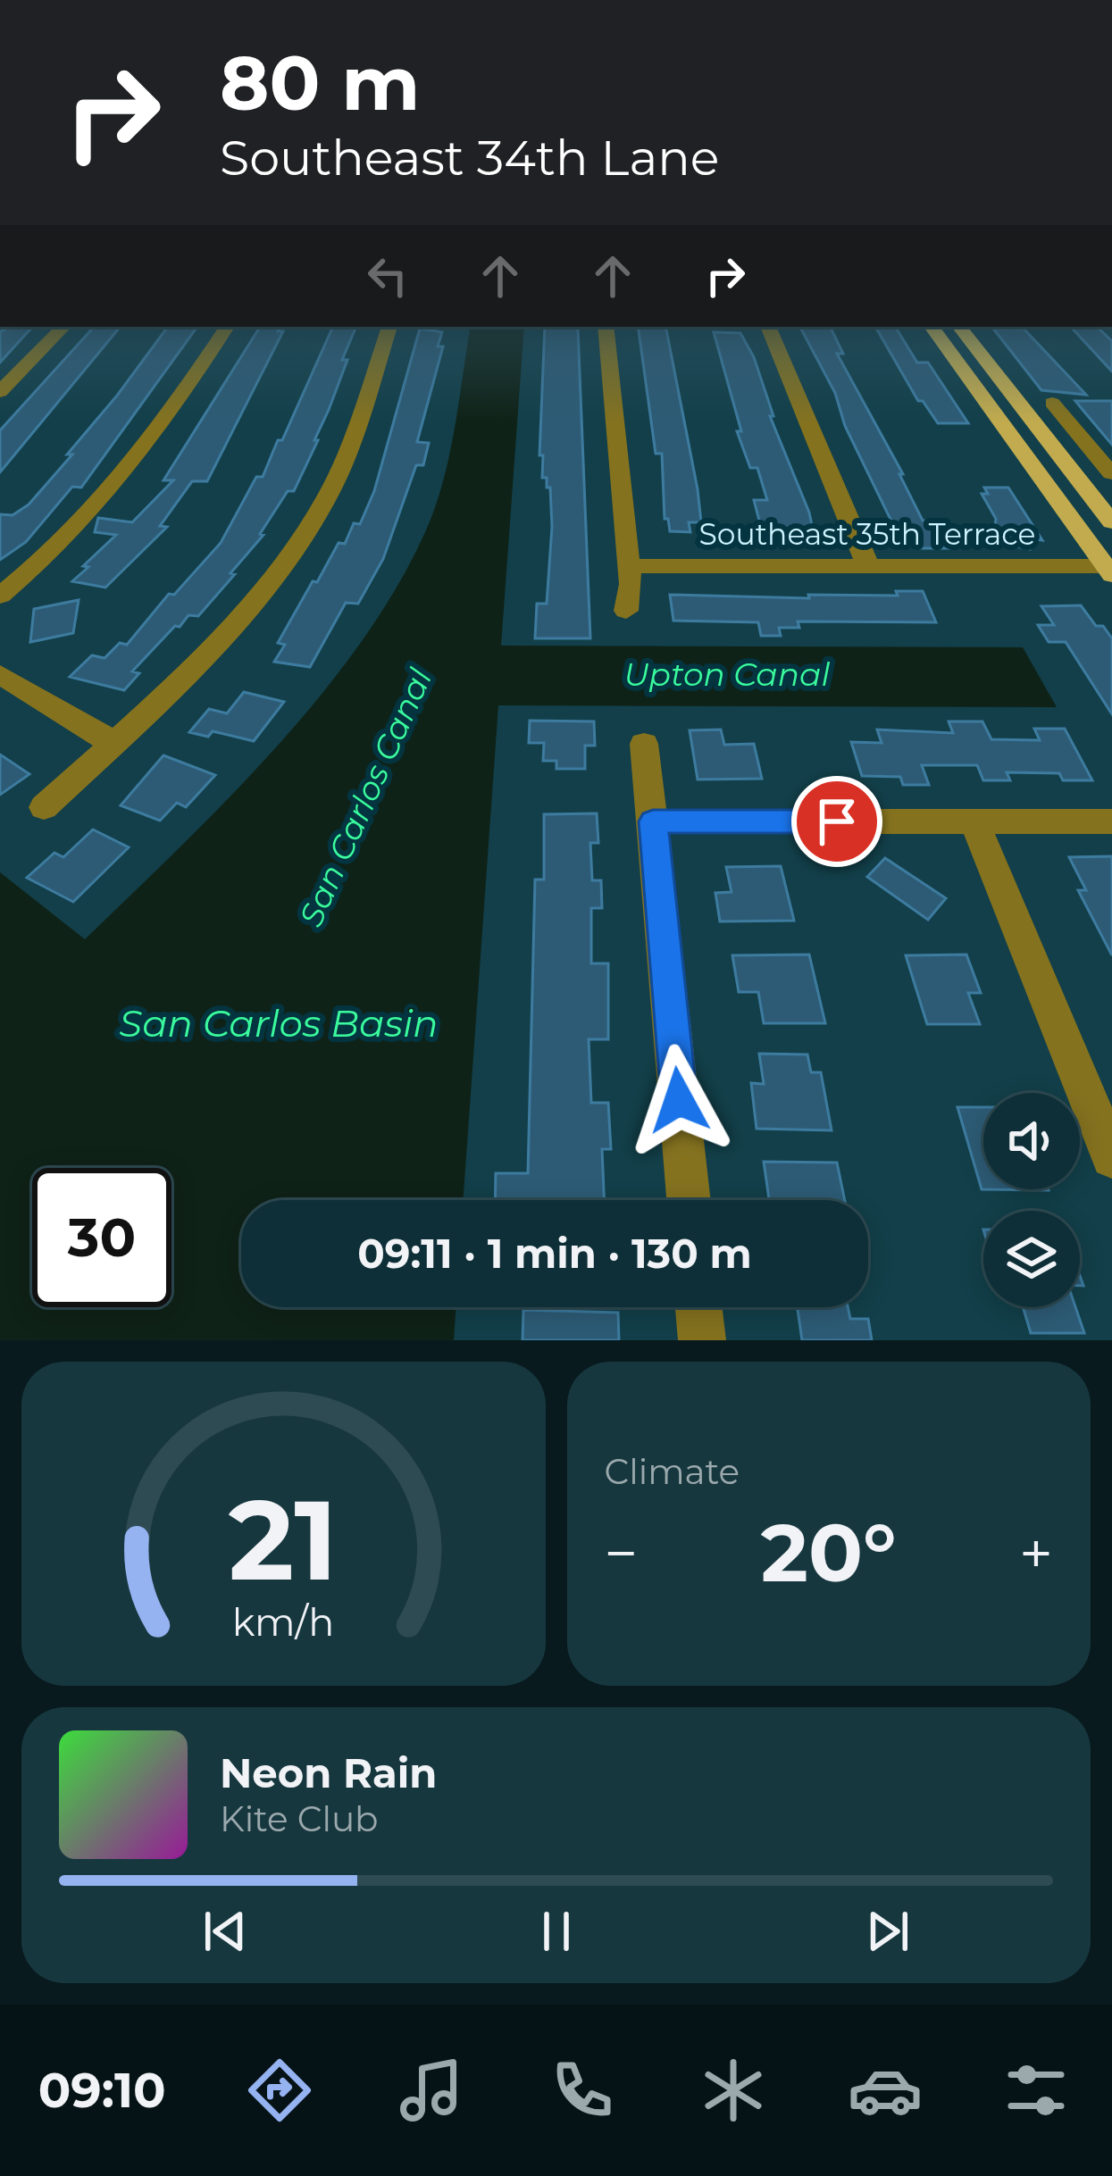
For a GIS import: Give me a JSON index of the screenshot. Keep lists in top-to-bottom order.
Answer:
{
  "streets": {
    "street": ["Southeast 35th Terrace"]
  },
  "water": ["Upton Canal", "San Carlos Canal", "San Carlos Basin"],
  "page": {
    "turn": ["80 m", "Southeast 34th Lane"],
    "limit": "30",
    "trip": "09:11 · 1 min · 130 m",
    "tile": "Climate",
    "heat": ["−", "20°", "+"],
    "song": ["Neon Rain", "Kite Club"],
    "tabs": "09:10",
    "gauge": ["21", "km/h"]
  }
}
